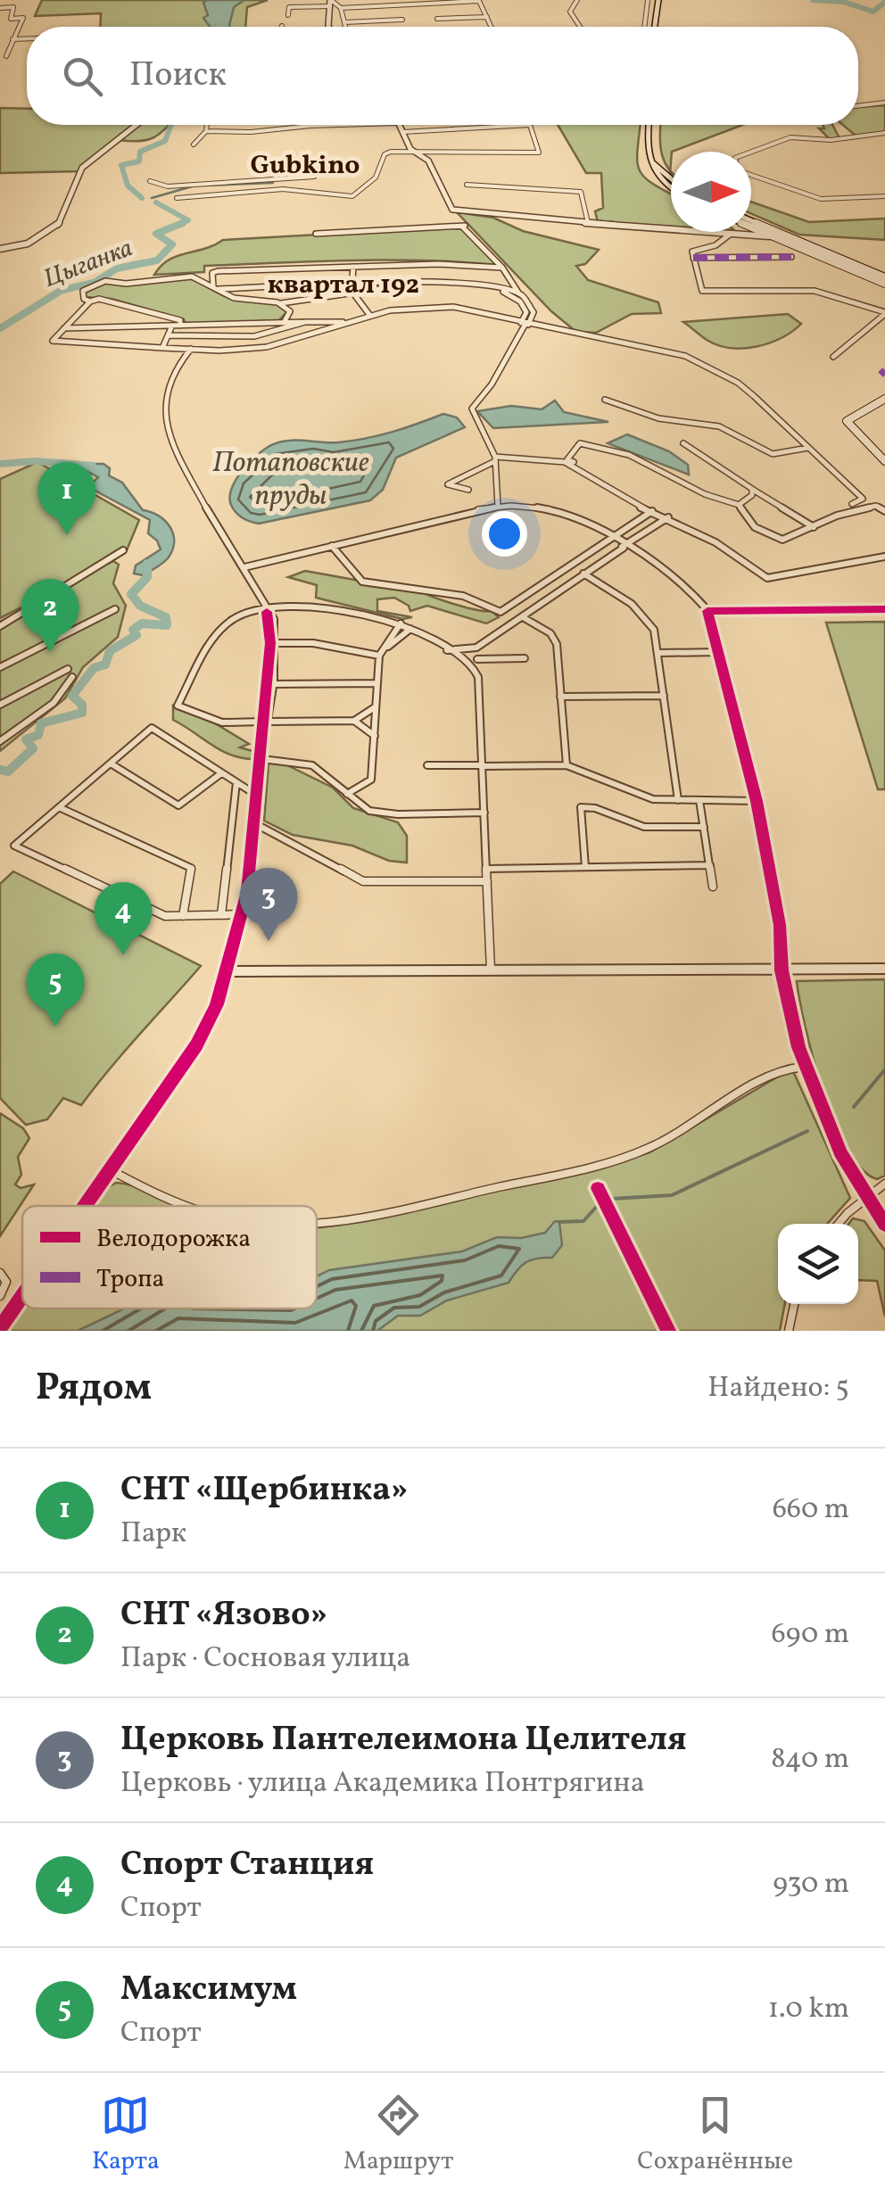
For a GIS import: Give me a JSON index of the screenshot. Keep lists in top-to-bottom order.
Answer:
{
  "districts": ["Gubkino", "квартал 192"],
  "water": ["Цыганка", "Потаповские пруды"],
  "legend": ["Велодорожка", "Тропа"],
  "north": "right",
  "page": {
    "search": "Поиск",
    "pins": [
      "1",
      "2",
      "3",
      "4",
      "5"
    ],
    "heading": ["Рядом", "Найдено: 5"],
    "list": [
      {
        "mark": "1",
        "name": "СНТ «Щербинка»",
        "note": "Парк",
        "value": "660 m"
      },
      {
        "mark": "2",
        "name": "СНТ «Язово»",
        "note": "Парк · Сосновая улица",
        "value": "690 m"
      },
      {
        "mark": "3",
        "name": "Церковь Пантелеимона Целителя",
        "note": "Церковь · улица Академика Понтрягина",
        "value": "840 m"
      },
      {
        "mark": "4",
        "name": "Спорт Станция",
        "note": "Спорт",
        "value": "930 m"
      },
      {
        "mark": "5",
        "name": "Максимум",
        "note": "Спорт",
        "value": "1.0 km"
      }
    ],
    "nav": ["Карта", "Маршрут", "Сохранённые"]
  }
}
